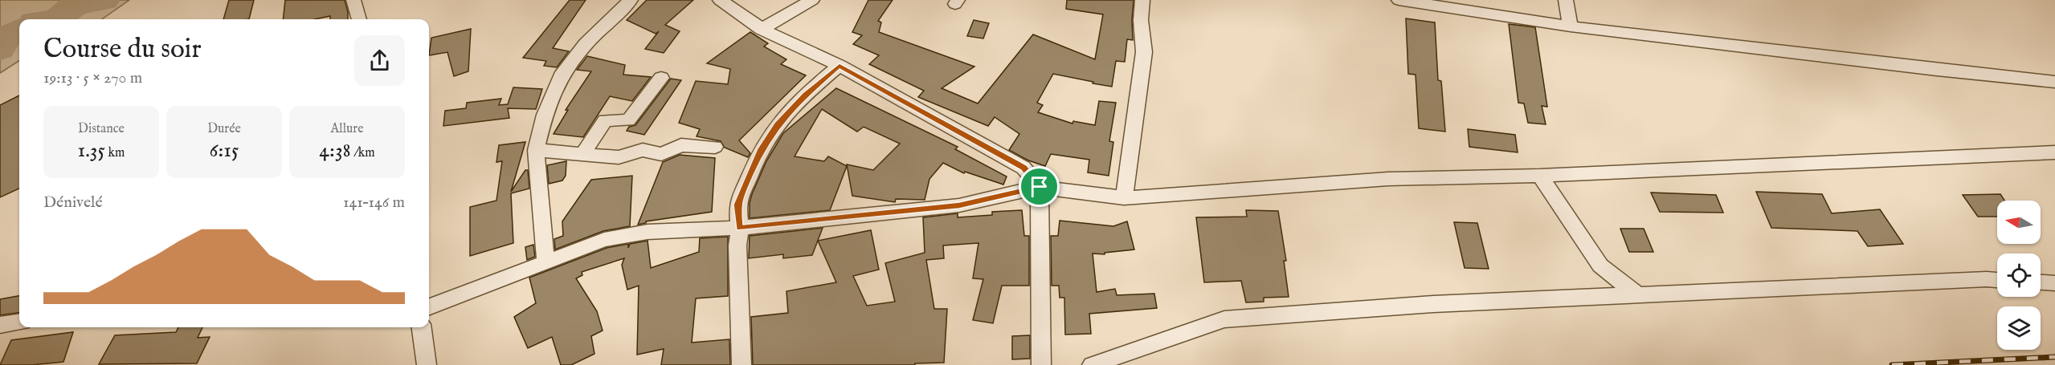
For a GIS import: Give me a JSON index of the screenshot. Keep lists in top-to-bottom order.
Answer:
{
  "north": "left",
  "page": {
    "heading": ["Course du soir", "19:13 · 5 × 270 m"],
    "stats": [
      ["Distance", "1.35 km"],
      ["Durée", "6:15"],
      ["Allure", "4:38 /km"]
    ],
    "chart": ["Dénivelé", "141–146 m"]
  }
}
